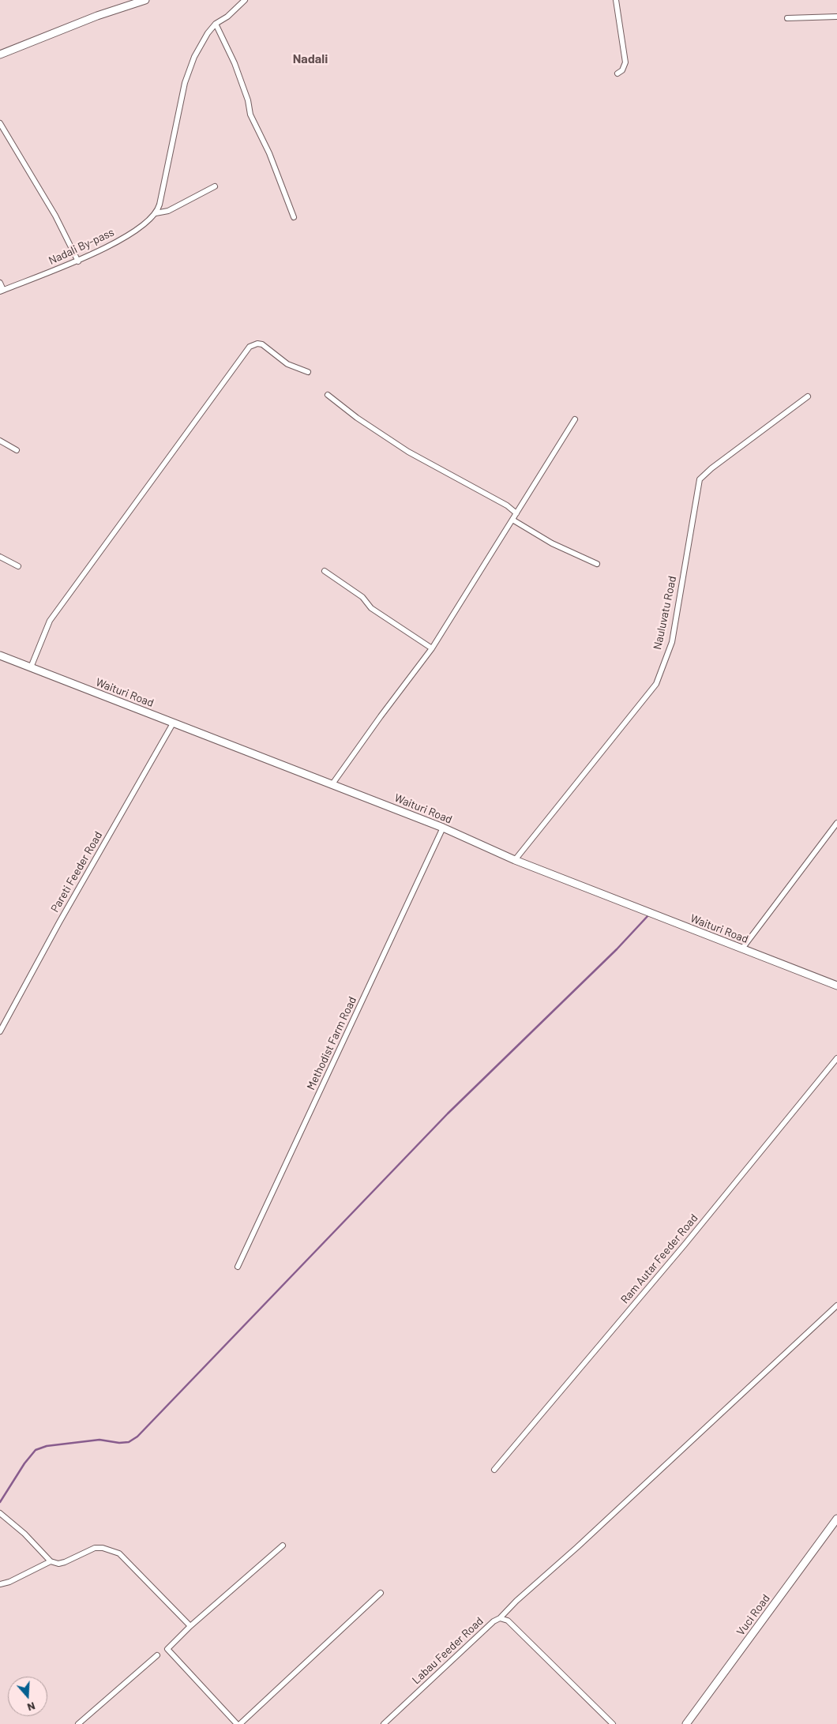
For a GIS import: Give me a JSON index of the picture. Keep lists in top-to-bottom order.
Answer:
{
  "streets": {
    "main road": ["Waituri Road", "Vuci Road"],
    "street": [
      "Nadali By-pass",
      "Nauluvatu Road",
      "Pareti Feeder Road",
      "Methodist Farm Road",
      "Ram Autar Feeder Road",
      "Labau Feeder Road"
    ]
  },
  "crossings": [
    ["Nauluvatu Road", "Waituri Road"],
    ["Waituri Road", "Pareti Feeder Road"],
    ["Waituri Road", "Methodist Farm Road"]
  ],
  "districts": ["Nadali"],
  "north": "bottom"
}
